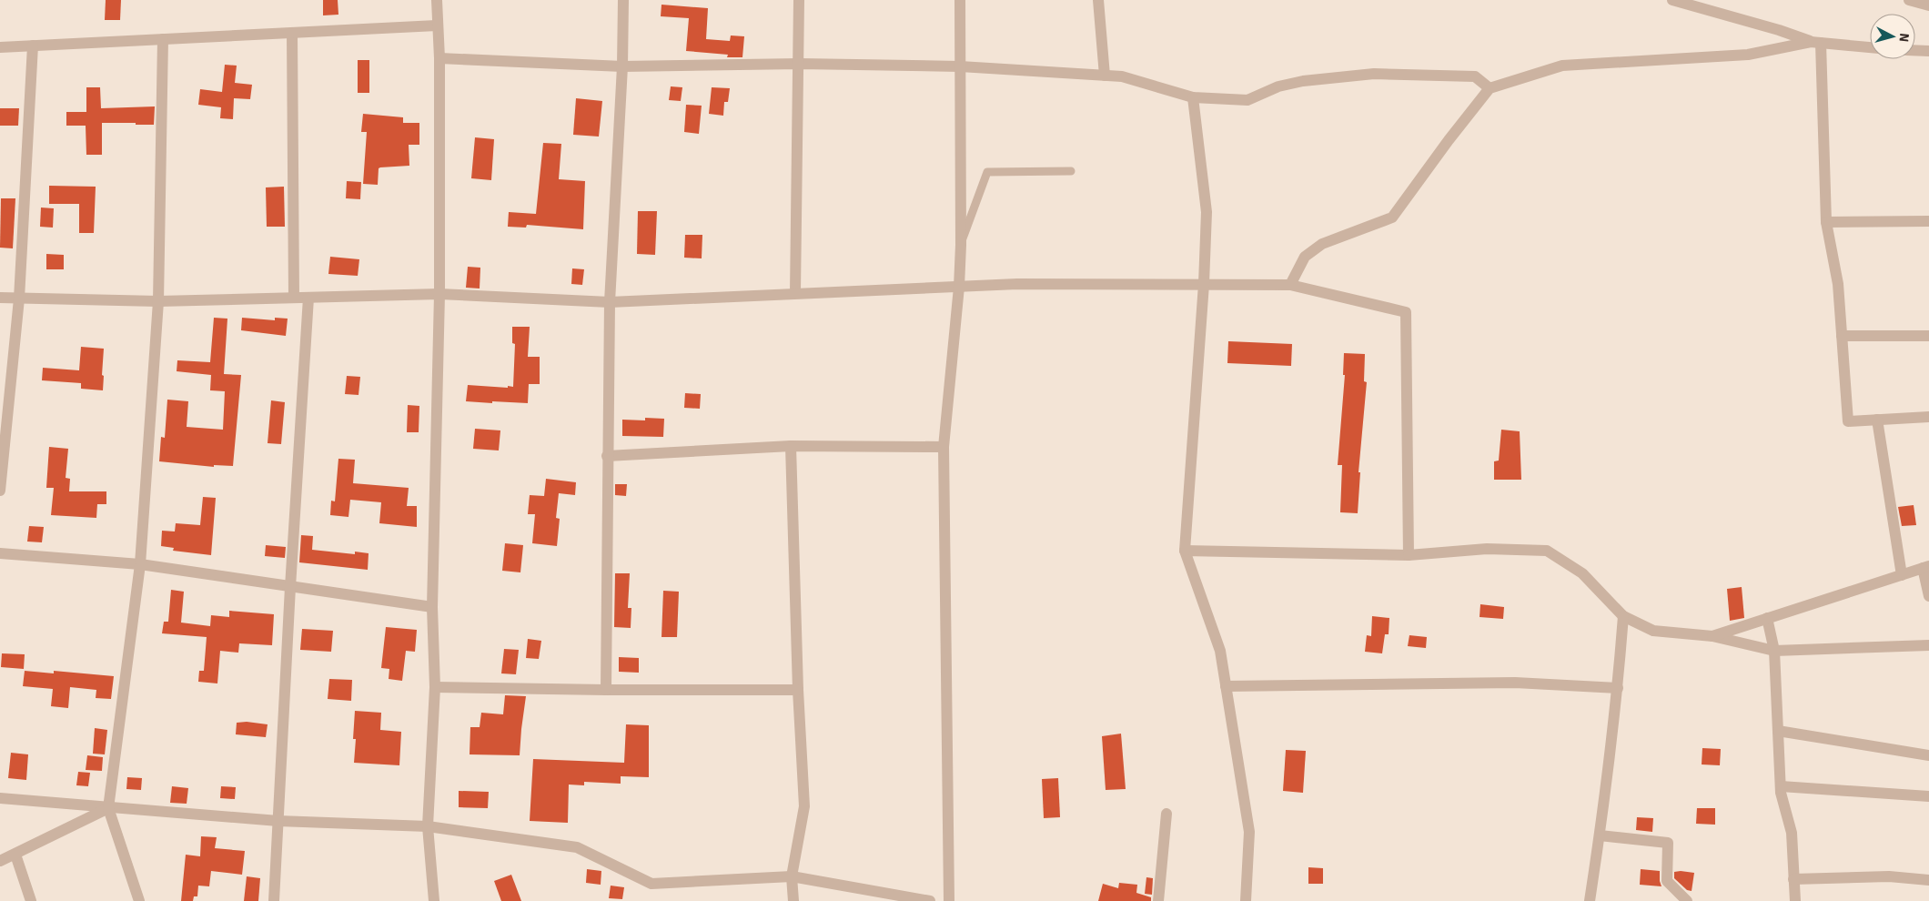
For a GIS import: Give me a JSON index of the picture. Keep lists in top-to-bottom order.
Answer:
{
  "north": "right"
}
